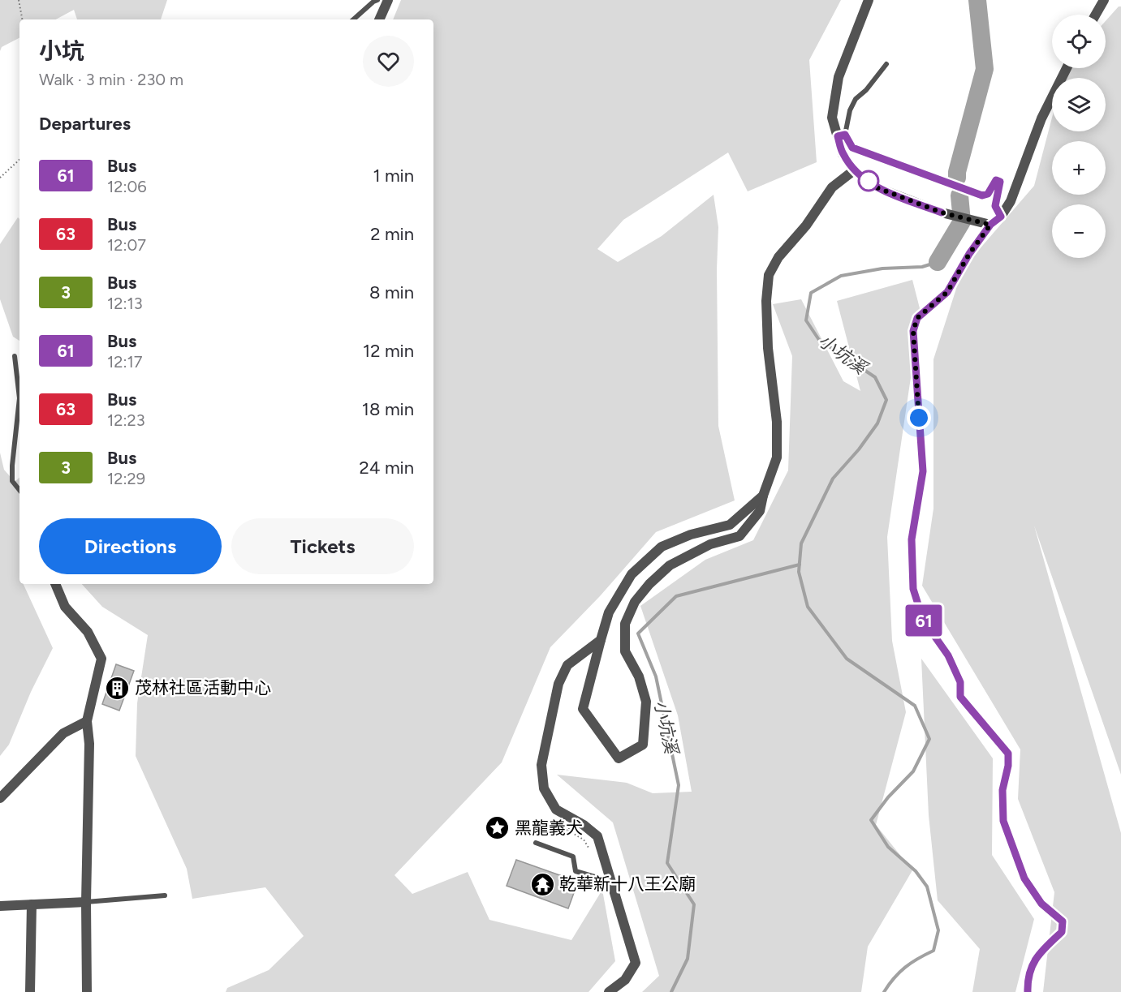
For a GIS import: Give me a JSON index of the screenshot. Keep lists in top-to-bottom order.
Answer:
{
  "water": ["小坑溪"],
  "places": {
    "building": ["茂林社區活動中心"],
    "place": ["黑龍義犬"],
    "temple": ["乾華新十八王公廟"]
  },
  "lines": ["bus line 61"],
  "page": {
    "on_map": "61",
    "map_buttons": ["+", "−"],
    "heading": [
      ["小坑", "Walk · 3 min · 230 m"],
      "Departures"
    ],
    "list": [
      {
        "mark": "61",
        "name": "Bus",
        "note": "12:06",
        "value": "1 min"
      },
      {
        "mark": "63",
        "name": "Bus",
        "note": "12:07",
        "value": "2 min"
      },
      {
        "mark": "3",
        "name": "Bus",
        "note": "12:13",
        "value": "8 min"
      },
      {
        "mark": "61",
        "name": "Bus",
        "note": "12:17",
        "value": "12 min"
      },
      {
        "mark": "63",
        "name": "Bus",
        "note": "12:23",
        "value": "18 min"
      },
      {
        "mark": "3",
        "name": "Bus",
        "note": "12:29",
        "value": "24 min"
      }
    ],
    "buttons": ["Directions", "Tickets"]
  }
}
